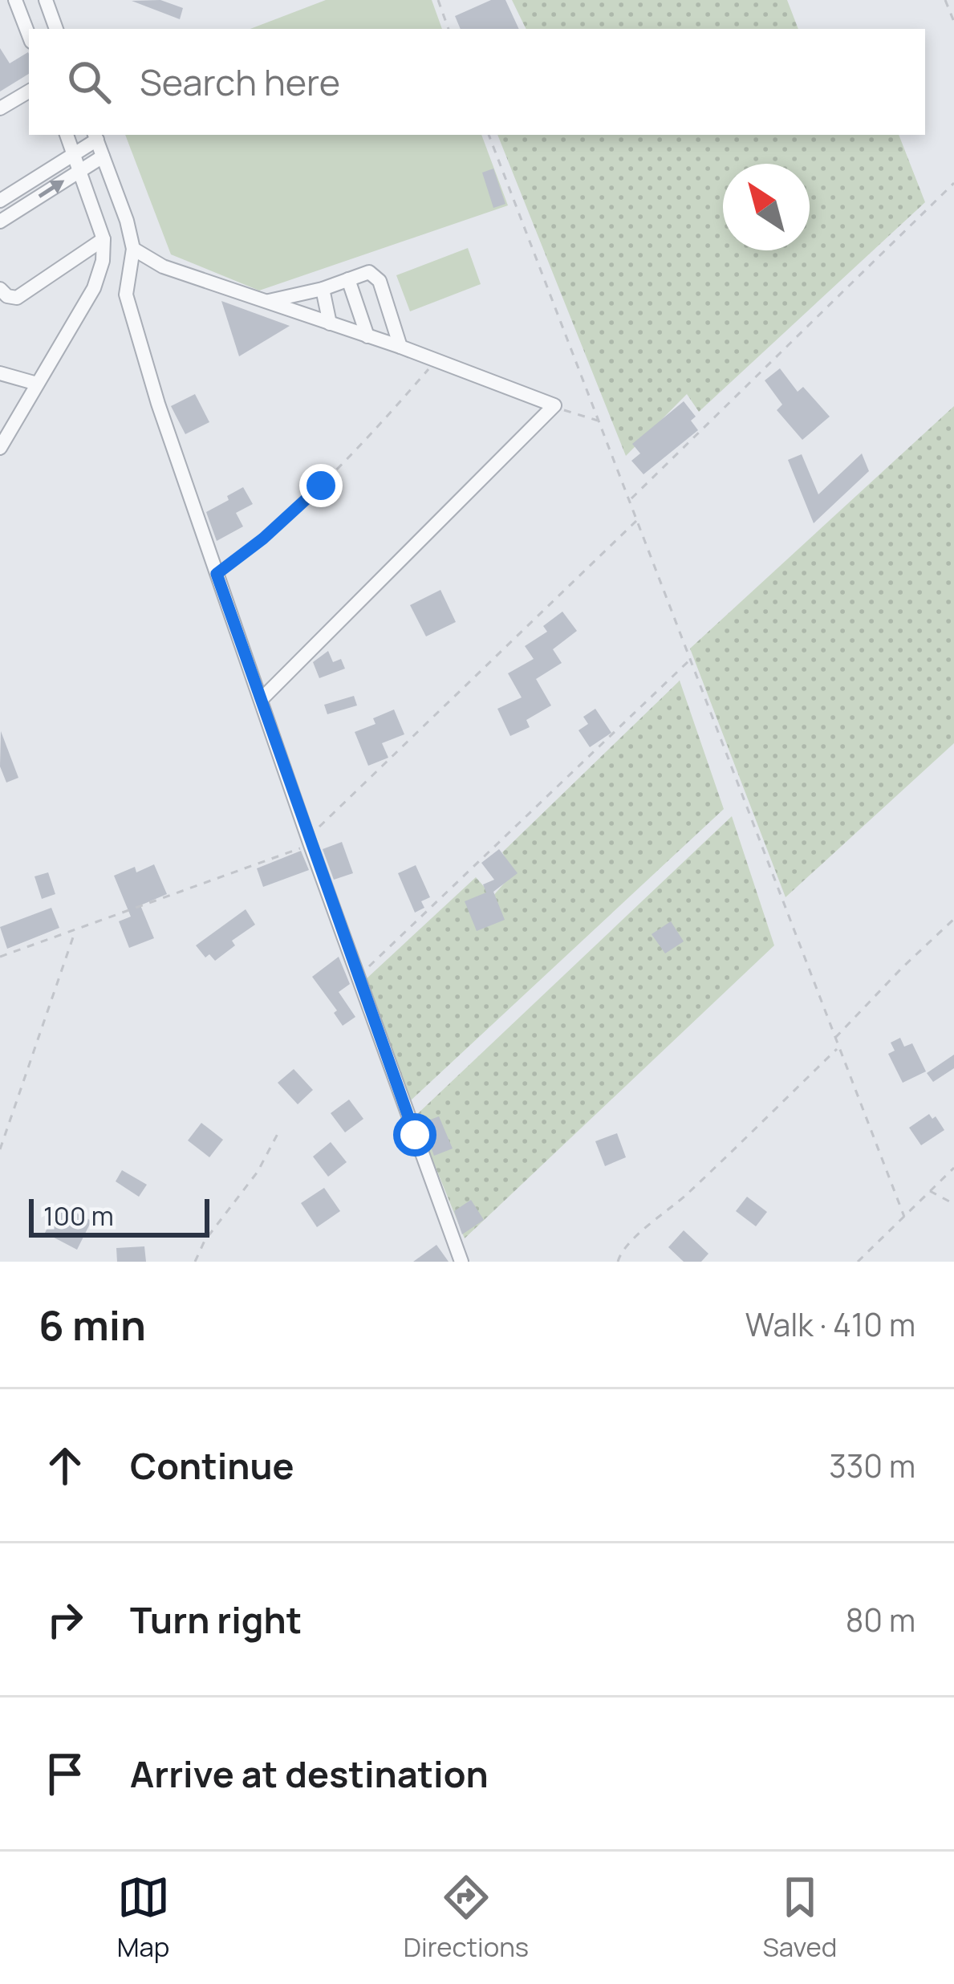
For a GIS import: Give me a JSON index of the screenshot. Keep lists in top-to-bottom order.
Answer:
{
  "scale_bar": "100 m",
  "north": "top left",
  "page": {
    "search": "Search here",
    "scale": "100 m",
    "heading": ["6 min", "Walk · 410 m"],
    "list": [
      ["Continue", "330 m"],
      ["Turn right", "80 m"],
      "Arrive at destination"
    ],
    "nav": ["Map", "Directions", "Saved"]
  }
}
